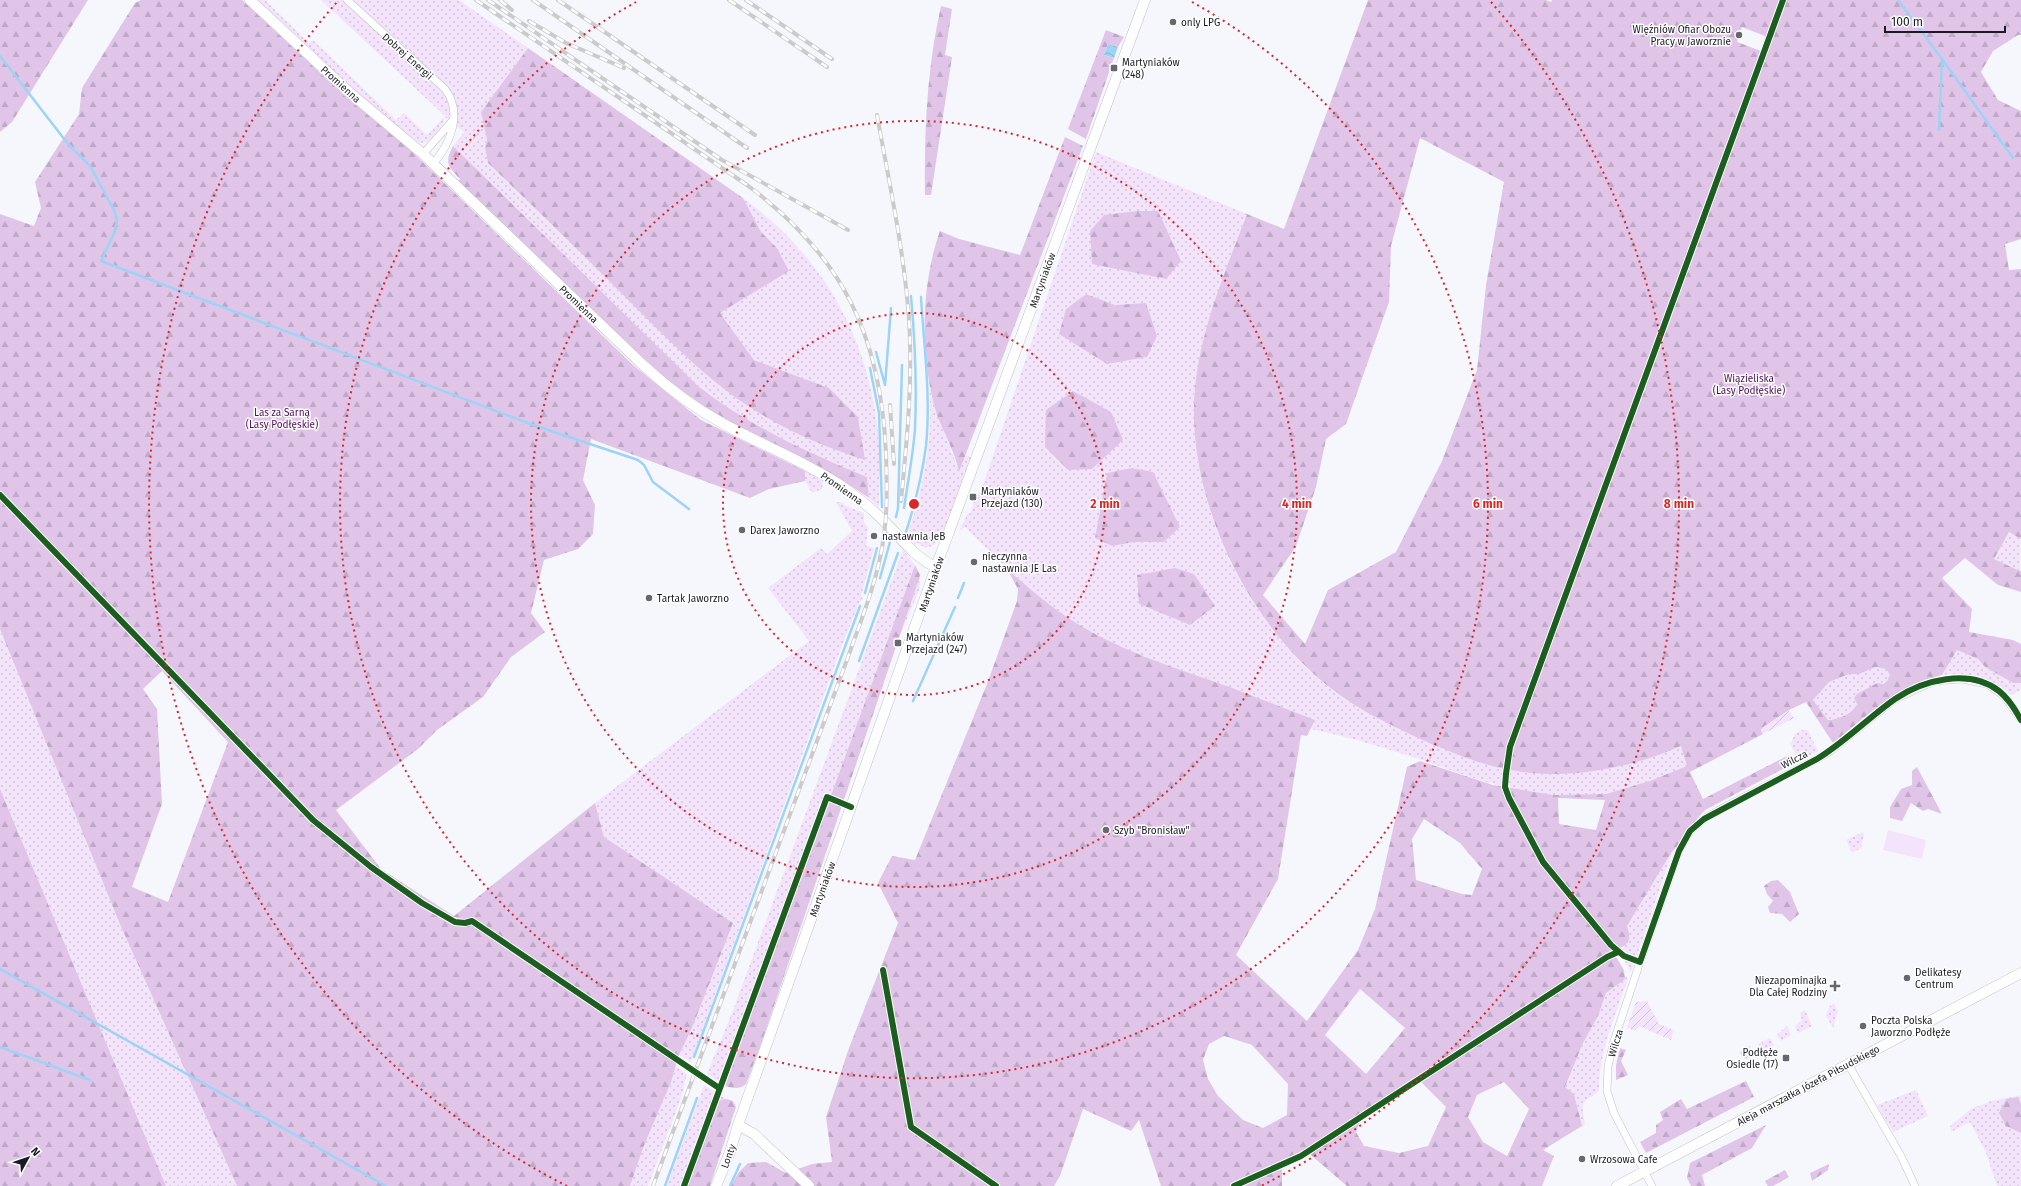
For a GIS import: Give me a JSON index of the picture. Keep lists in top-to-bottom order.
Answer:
{
  "streets": {
    "street": [
      "Dobrej Energii",
      "Promienna",
      "Martyniaków",
      "Wilcza",
      "Aleja marszałka Józefa Piłsudskiego",
      "Lonty"
    ]
  },
  "crossings": [
    ["Dobrej Energii", "Promienna"],
    ["Promienna", "Martyniaków"],
    ["Martyniaków", "Lonty"],
    ["Wilcza", "Aleja marszałka Józefa Piłsudskiego"]
  ],
  "parks": ["Wiązieliska (Lasy Podłęskie)", "Las za Sarną (Lasy Podłęskie)"],
  "places": {
    "other": [
      "only LPG",
      "Więźniów Ofiar Obozu Pracy w Jaworznie",
      "Darex Jaworzno",
      "nastawnia JeB",
      "nieczynna nastawnia JE Las",
      "Tartak Jaworzno",
      "Szyb \"Bronisław\"",
      "Delikatesy Centrum",
      "Poczta Polska Jaworzno Podłęże",
      "Wrzosowa Cafe"
    ],
    "transit": [
      "Martyniaków (248)",
      "Martyniaków Przejazd (130)",
      "Martyniaków Przejazd (247)",
      "Podłęże Osiedle (17)"
    ],
    "health": ["Niezapominajka Dla Całej Rodziny"]
  },
  "scale_bar": "100 m",
  "north": "top right",
  "rings": [
    "2 min",
    "4 min",
    "6 min",
    "8 min"
  ]
}
